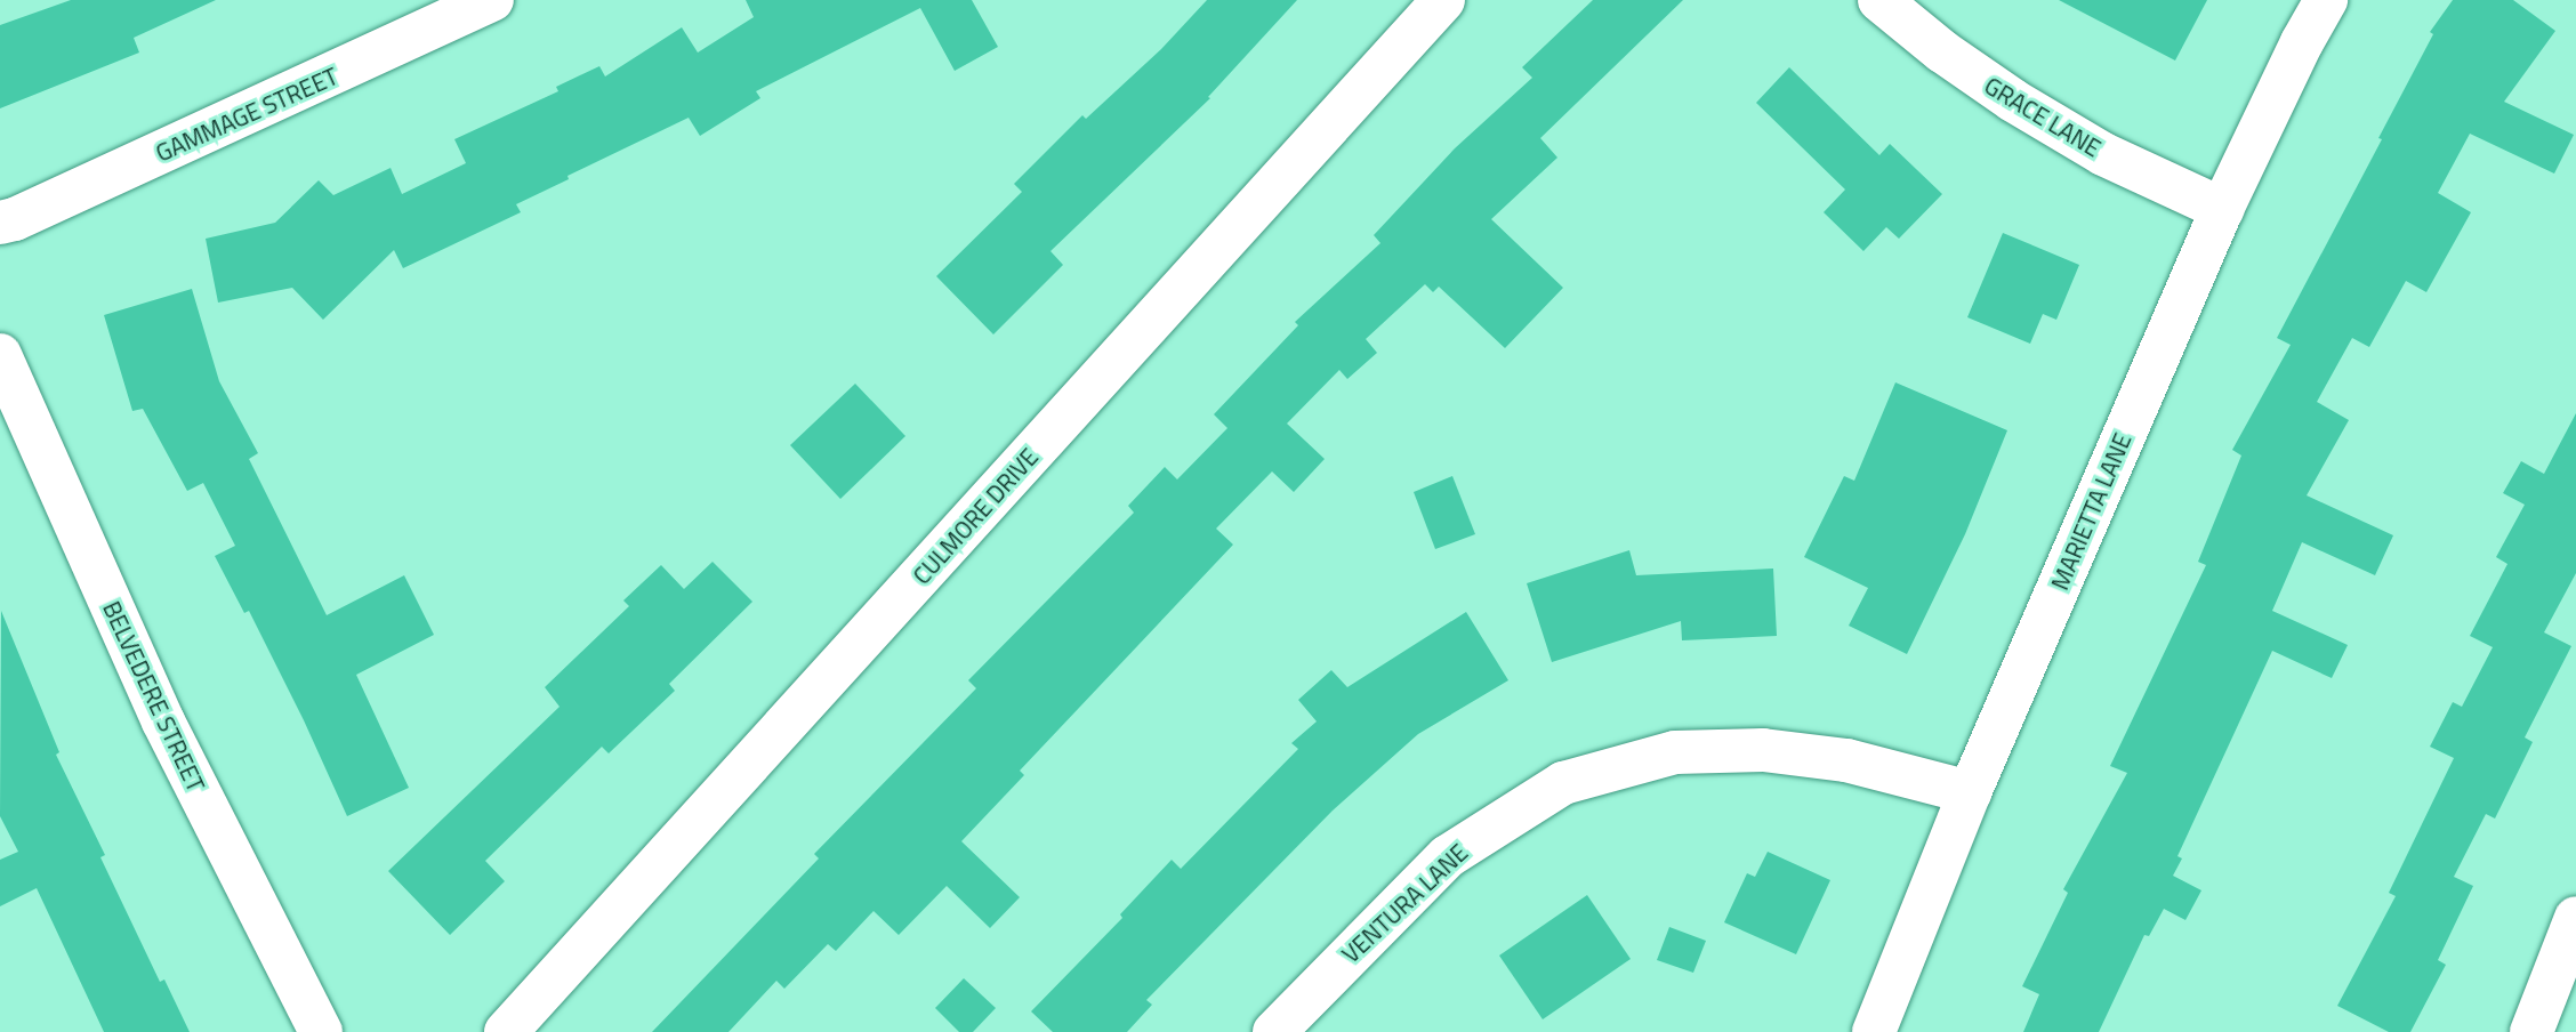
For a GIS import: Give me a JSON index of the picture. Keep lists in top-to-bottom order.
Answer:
{
  "streets": {
    "street": [
      "GAMMAGE STREET",
      "GRACE LANE",
      "MARIETTA LANE",
      "CULMORE DRIVE",
      "BELVEDERE STREET",
      "VENTURA LANE"
    ]
  },
  "crossings": [
    ["GRACE LANE", "MARIETTA LANE"],
    ["MARIETTA LANE", "VENTURA LANE"]
  ]
}
